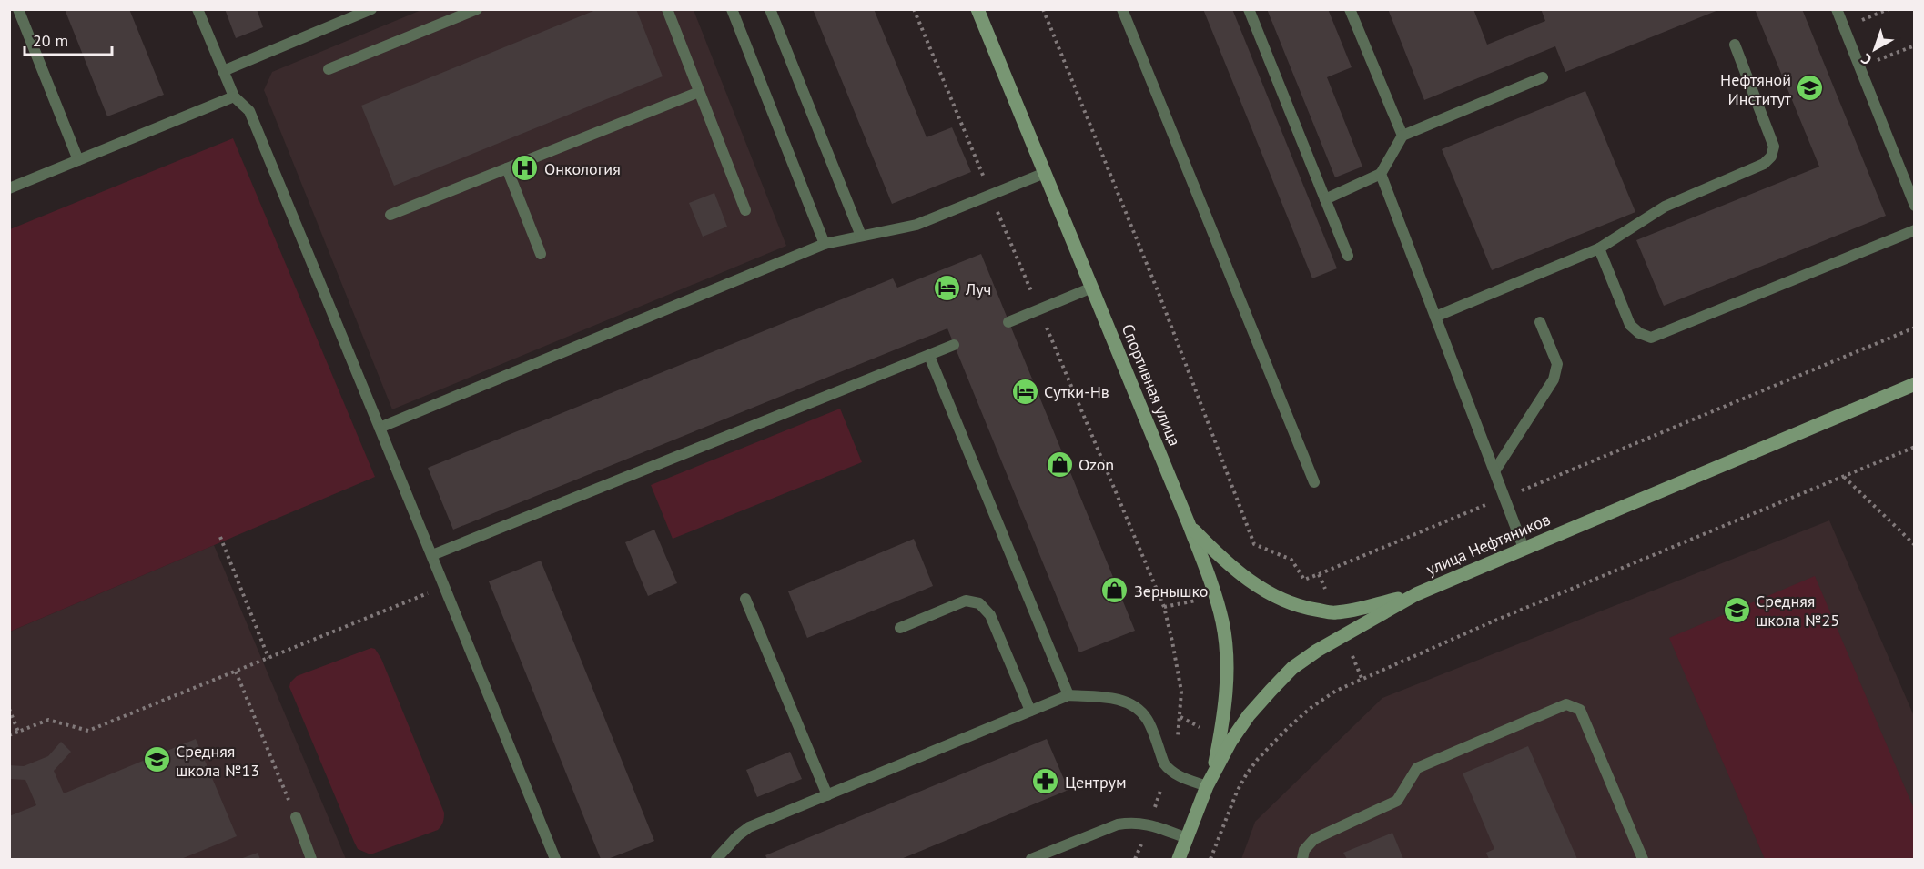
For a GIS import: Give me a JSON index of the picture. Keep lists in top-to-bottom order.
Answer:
{
  "streets": {
    "street": ["Спортивная улица", "улица Нефтяников"]
  },
  "crossings": [
    ["Спортивная улица", "улица Нефтяников"]
  ],
  "places": {
    "school or university": ["Нефтяной Институт", "Средняя школа №25", "Средняя школа №13"],
    "hospital": ["Онкология"],
    "hotel": ["Луч", "Сутки-Нв"],
    "shop": ["Ozon", "Зернышко"],
    "pharmacy": ["Центрум"]
  },
  "scale_bar": "20 m",
  "north": "bottom left"
}
